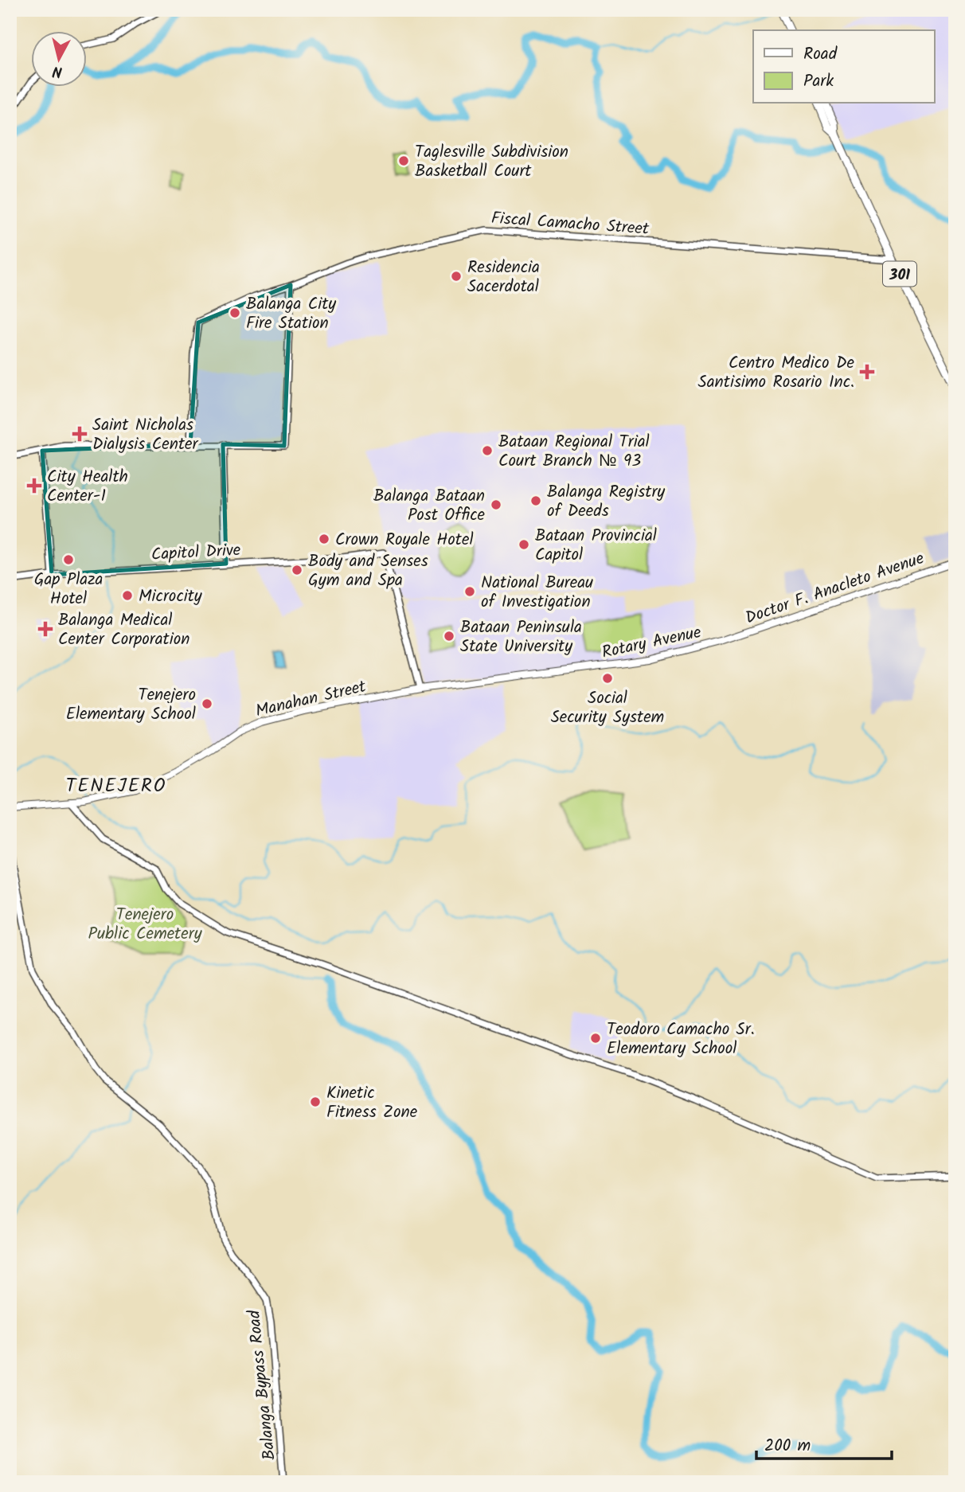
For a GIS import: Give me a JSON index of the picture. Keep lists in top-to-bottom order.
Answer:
{
  "streets": {
    "main road": [
      "301",
      "Doctor F. Anacleto Avenue",
      "Rotary Avenue",
      "Manahan Street"
    ],
    "street": ["Fiscal Camacho Street", "Capitol Drive", "Balanga Bypass Road"]
  },
  "crossings": [
    ["Fiscal Camacho Street", "301"],
    ["Capitol Drive", "Rotary Avenue"],
    ["Capitol Drive", "Manahan Street"],
    ["Doctor F. Anacleto Avenue", "Rotary Avenue"],
    ["Rotary Avenue", "Manahan Street"]
  ],
  "districts": ["TENEJERO"],
  "parks": ["Tenejero Public Cemetery"],
  "places": {
    "other": [
      "Taglesville Subdivision Basketball Court",
      "Residencia Sacerdotal",
      "Balanga City Fire Station",
      "Bataan Regional Trial Court Branch № 93",
      "Balanga Registry of Deeds",
      "Balanga Bataan Post Office",
      "Crown Royale Hotel",
      "Bataan Provincial Capitol",
      "Gap Plaza Hotel",
      "Body and Senses Gym and Spa",
      "National Bureau of Investigation",
      "Microcity",
      "Bataan Peninsula State University",
      "Social Security System",
      "Tenejero Elementary School",
      "Teodoro Camacho Sr. Elementary School",
      "Kinetic Fitness Zone"
    ],
    "health": [
      "Centro Medico De Santisimo Rosario Inc.",
      "Saint Nicholas Dialysis Center",
      "City Health Center-1",
      "Balanga Medical Center Corporation"
    ]
  },
  "legend": ["Road", "Park"],
  "scale_bar": "200 m",
  "north": "bottom"
}
